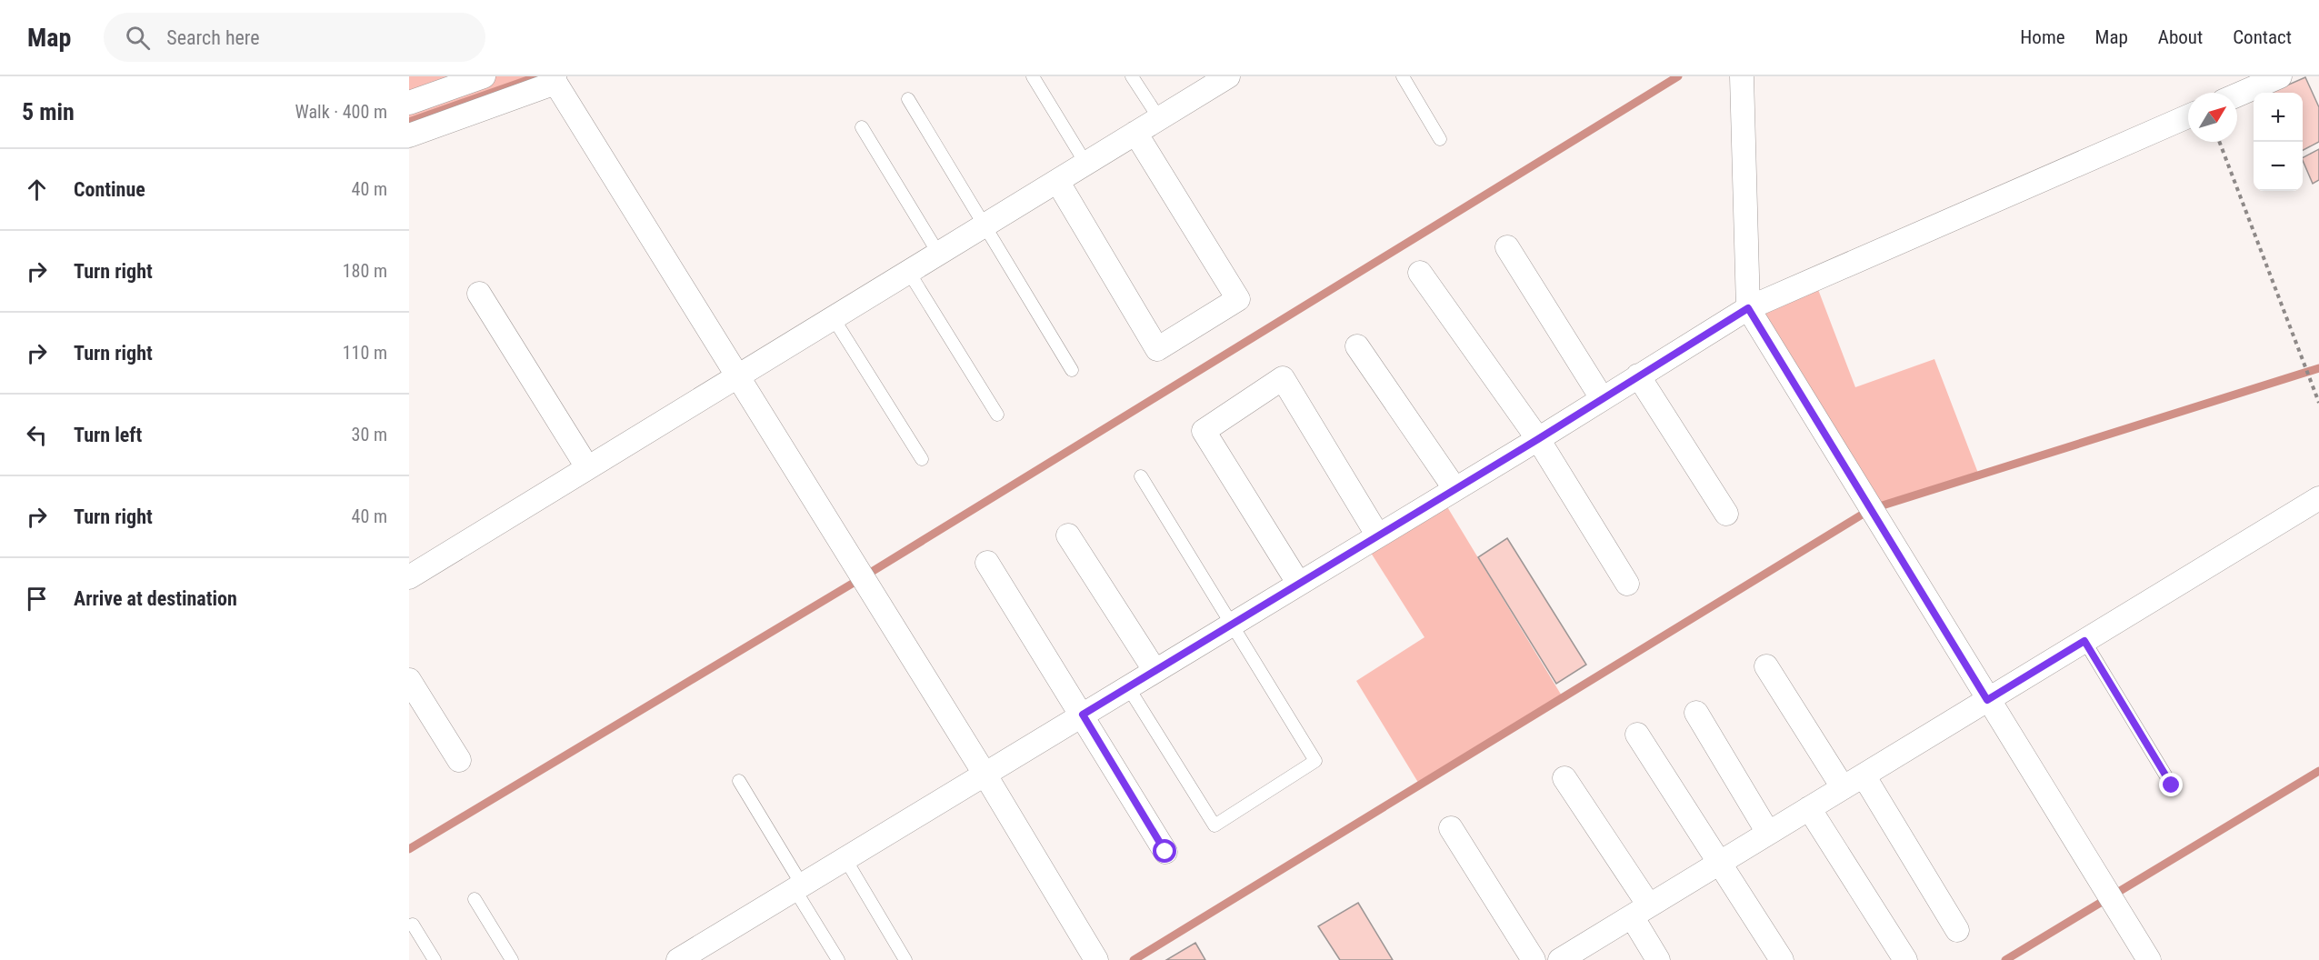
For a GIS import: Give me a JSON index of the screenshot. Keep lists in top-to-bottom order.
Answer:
{
  "north": "top right",
  "page": {
    "header": "Map",
    "search": "Search here",
    "nav": [
      "Home",
      "Map",
      "About",
      "Contact"
    ],
    "heading": ["5 min", "Walk · 400 m"],
    "map_buttons": ["+", "−"],
    "list": [
      ["Continue", "40 m"],
      ["Turn right", "180 m"],
      ["Turn right", "110 m"],
      ["Turn left", "30 m"],
      ["Turn right", "40 m"],
      "Arrive at destination"
    ]
  }
}
